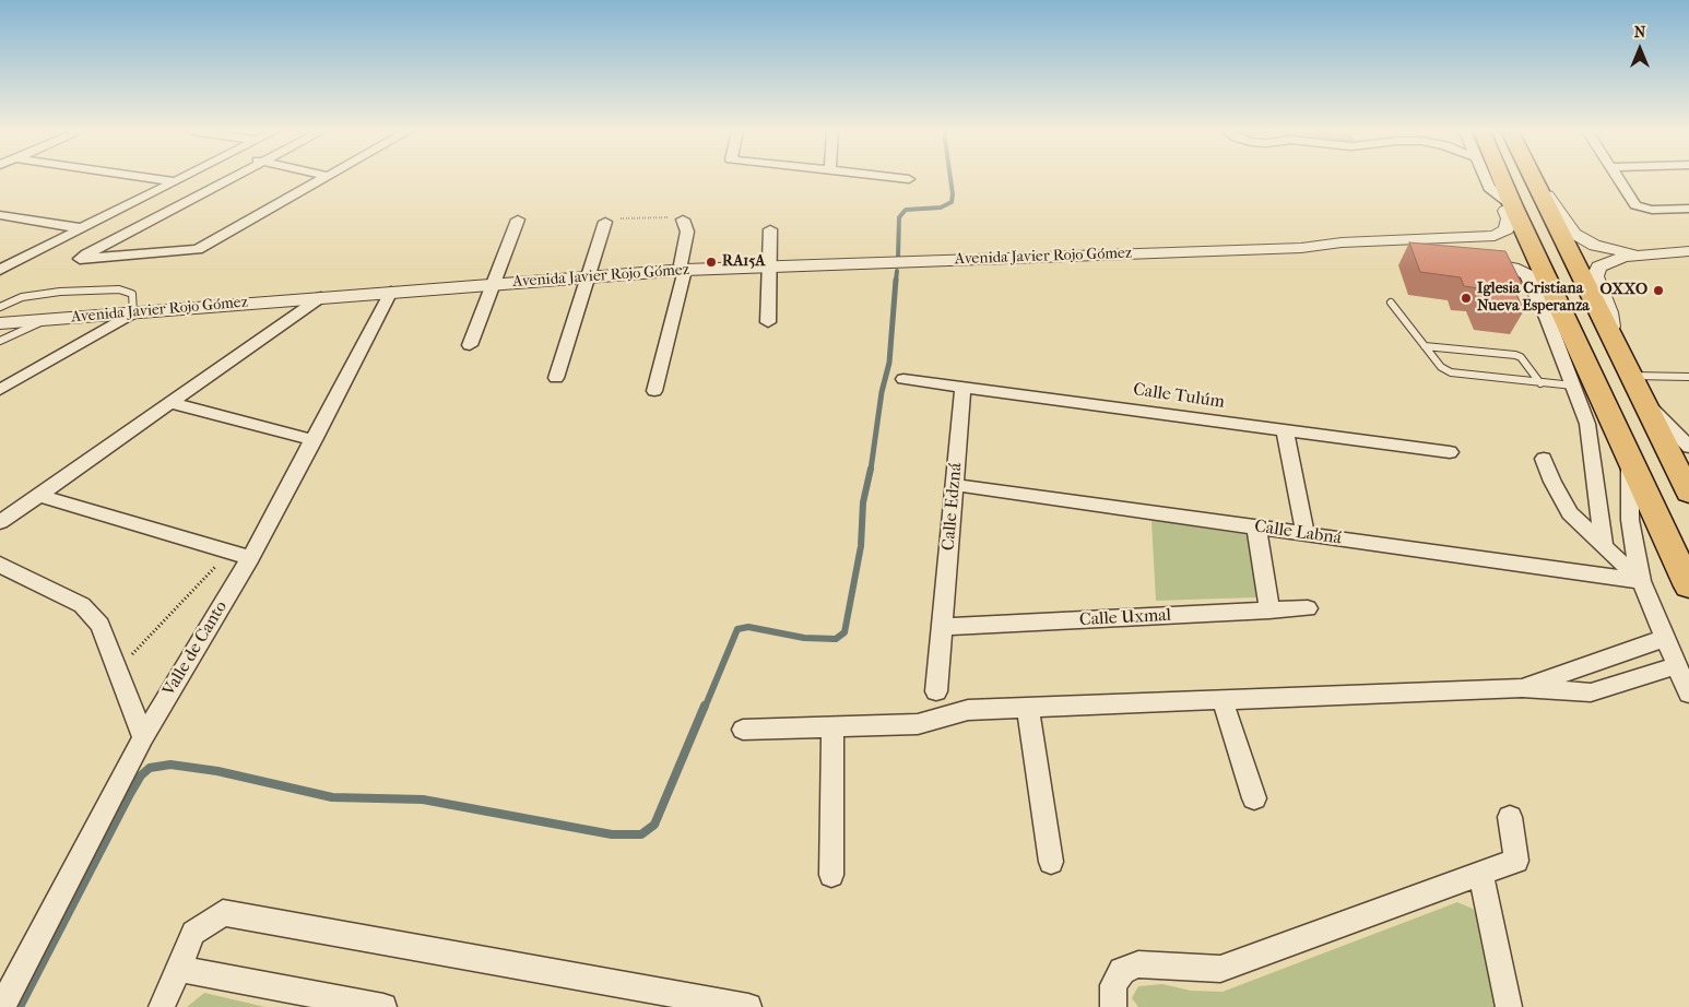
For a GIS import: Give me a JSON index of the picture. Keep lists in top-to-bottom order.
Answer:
{
  "streets": {
    "street": [
      "Avenida Javier Rojo Gómez",
      "Calle Tulúm",
      "Calle Edzná",
      "Calle Labná",
      "Calle Uxmal",
      "Valle de Canto"
    ]
  },
  "crossings": [
    ["Avenida Javier Rojo Gómez", "Valle de Canto"],
    ["Calle Tulúm", "Calle Edzná"],
    ["Calle Edzná", "Calle Labná"],
    ["Calle Edzná", "Calle Uxmal"]
  ],
  "places": ["RA15A", "OXXO", "Iglesia Cristiana Nueva Esperanza"],
  "north": "top"
}
